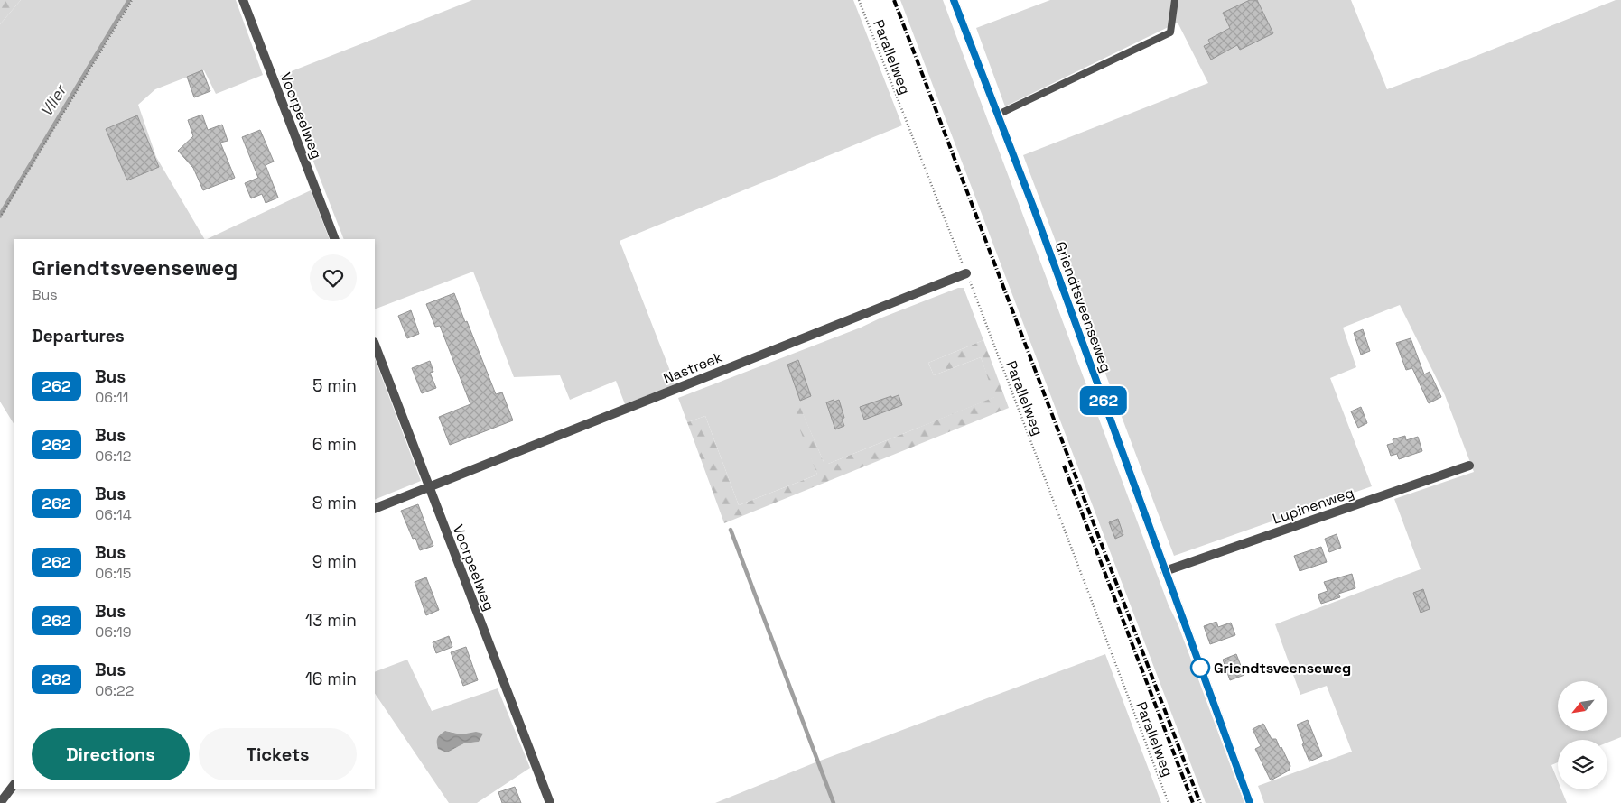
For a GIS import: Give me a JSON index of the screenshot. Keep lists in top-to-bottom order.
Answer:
{
  "streets": {
    "street": [
      "Voorpeelweg",
      "Griendtsveenseweg",
      "Nastreek",
      "Lupinenweg"
    ],
    "path": ["Parallelweg"]
  },
  "crossings": [
    ["Parallelweg", "Nastreek"],
    ["Voorpeelweg", "Nastreek"],
    ["Griendtsveenseweg", "Lupinenweg"]
  ],
  "water": ["Vlier"],
  "places": ["Griendtsveenseweg"],
  "lines": ["bus line 262"],
  "north": "bottom left",
  "page": {
    "on_map": "262",
    "heading": [
      ["Griendtsveenseweg", "Bus"],
      "Departures"
    ],
    "list": [
      {
        "mark": "262",
        "name": "Bus",
        "note": "06:11",
        "value": "5 min"
      },
      {
        "mark": "262",
        "name": "Bus",
        "note": "06:12",
        "value": "6 min"
      },
      {
        "mark": "262",
        "name": "Bus",
        "note": "06:14",
        "value": "8 min"
      },
      {
        "mark": "262",
        "name": "Bus",
        "note": "06:15",
        "value": "9 min"
      },
      {
        "mark": "262",
        "name": "Bus",
        "note": "06:19",
        "value": "13 min"
      },
      {
        "mark": "262",
        "name": "Bus",
        "note": "06:22",
        "value": "16 min"
      }
    ],
    "buttons": ["Directions", "Tickets"]
  }
}
